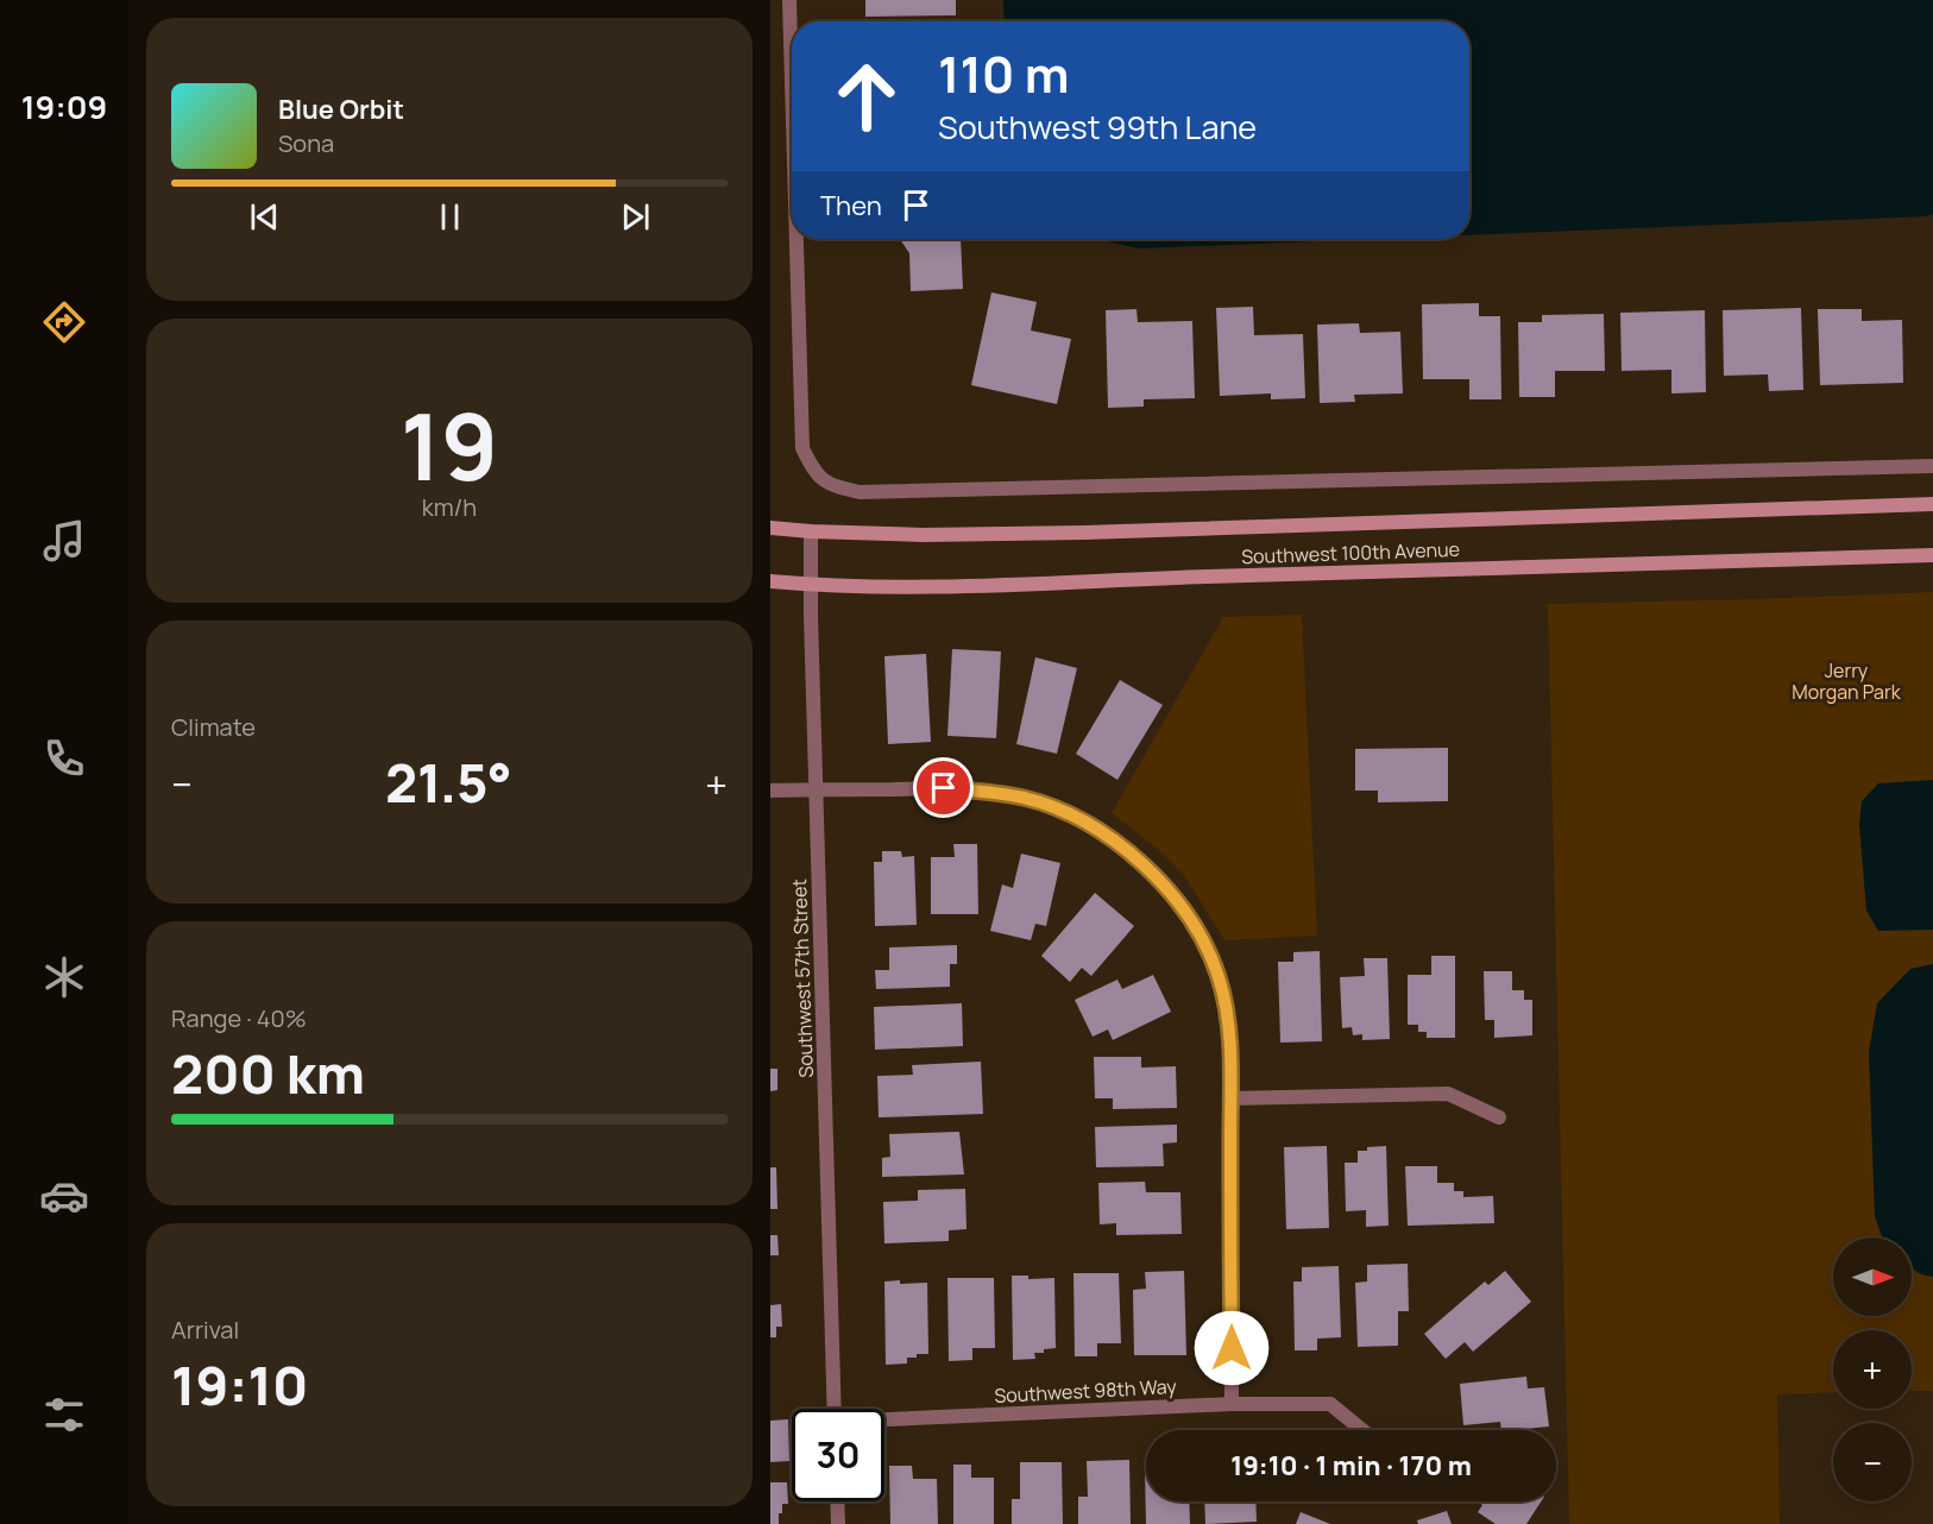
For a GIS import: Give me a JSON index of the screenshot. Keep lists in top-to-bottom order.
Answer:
{
  "streets": {
    "main road": ["Southwest 100th Avenue"],
    "street": ["Southwest 57th Street", "Southwest 98th Way"]
  },
  "crossings": [
    ["Southwest 100th Avenue", "Southwest 57th Street"]
  ],
  "parks": ["Jerry Morgan Park"],
  "north": "right",
  "page": {
    "tabs": "19:09",
    "turn": ["110 m", "Southwest 99th Lane"],
    "song": ["Blue Orbit", "Sona"],
    "then": "Then",
    "tile": [
      ["19", "km/h"],
      "Climate",
      ["Range · 40%", "200 km"],
      ["Arrival", "19:10"]
    ],
    "heat": ["−", "21.5°", "+"],
    "map_buttons": ["+", "−"],
    "limit": "30",
    "trip": "19:10 · 1 min · 170 m"
  }
}
